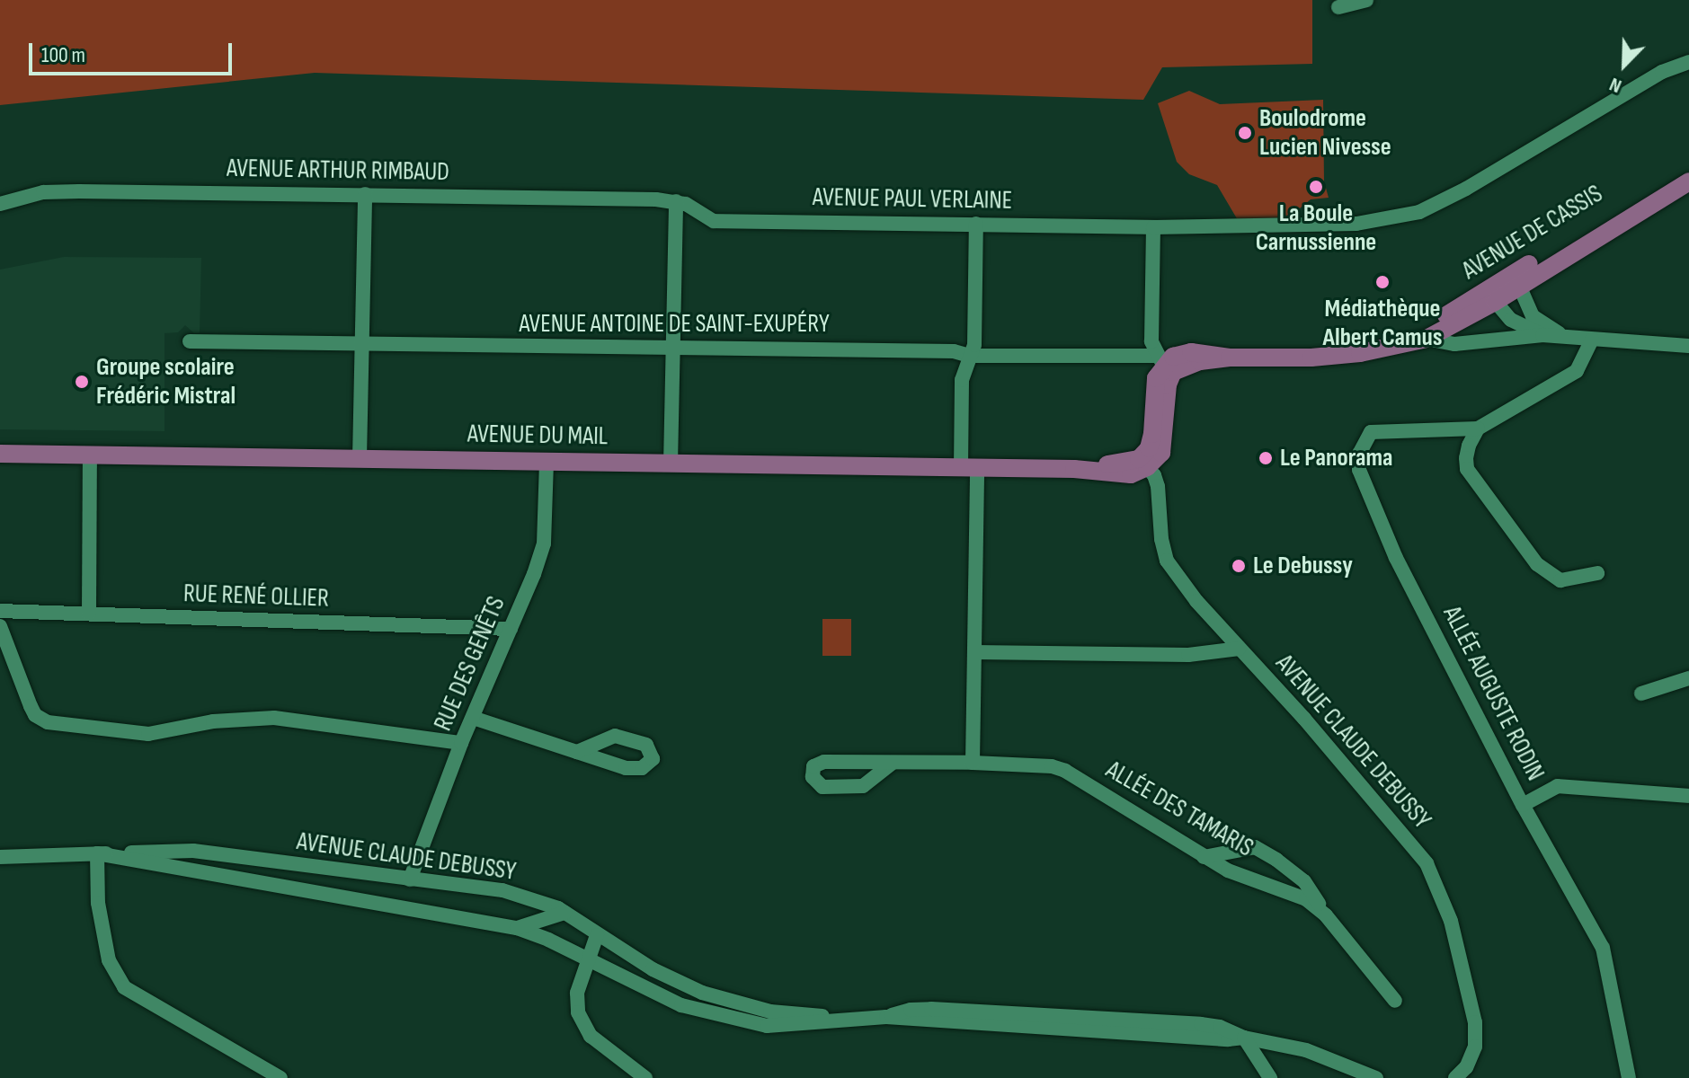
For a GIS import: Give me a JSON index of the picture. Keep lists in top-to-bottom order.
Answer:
{
  "streets": {
    "main road": ["AVENUE DE CASSIS", "AVENUE DU MAIL"],
    "street": [
      "AVENUE ARTHUR RIMBAUD",
      "AVENUE PAUL VERLAINE",
      "AVENUE ANTOINE DE SAINT-EXUPÉRY",
      "RUE RENÉ OLLIER",
      "RUE DES GENÊTS",
      "ALLÉE AUGUSTE RODIN",
      "AVENUE CLAUDE DEBUSSY",
      "ALLÉE DES TAMARIS"
    ]
  },
  "crossings": [
    ["AVENUE ARTHUR RIMBAUD", "AVENUE PAUL VERLAINE"],
    ["AVENUE DE CASSIS", "AVENUE ANTOINE DE SAINT-EXUPÉRY"],
    ["AVENUE DU MAIL", "RUE DES GENÊTS"],
    ["AVENUE DU MAIL", "AVENUE CLAUDE DEBUSSY"],
    ["RUE RENÉ OLLIER", "RUE DES GENÊTS"],
    ["RUE DES GENÊTS", "AVENUE CLAUDE DEBUSSY"]
  ],
  "places": [
    "Boulodrome Lucien Nivesse",
    "La Boule Carnussienne",
    "Médiathèque Albert Camus",
    "Groupe scolaire Frédéric Mistral",
    "Le Panorama",
    "Le Debussy"
  ],
  "scale_bar": "100 m",
  "north": "bottom left"
}
